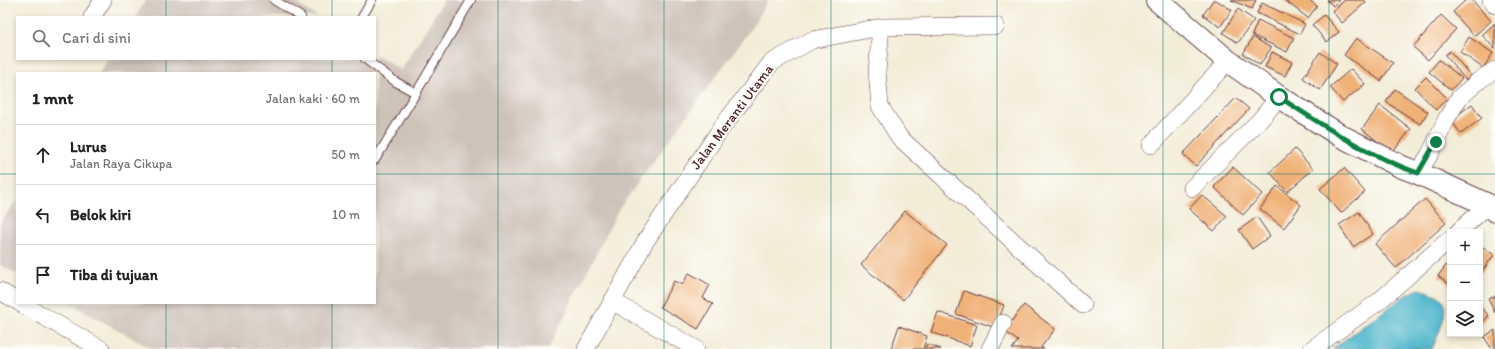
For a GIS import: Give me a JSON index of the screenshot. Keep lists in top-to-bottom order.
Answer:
{
  "streets": {
    "street": ["Jalan Meranti Utama"]
  },
  "page": {
    "search": "Cari di sini",
    "heading": ["1 mnt", "Jalan kaki · 60 m"],
    "list": [
      ["Lurus", "Jalan Raya Cikupa", "50 m"],
      ["Belok kiri", "10 m"],
      "Tiba di tujuan"
    ],
    "map_buttons": ["+", "−"]
  }
}
